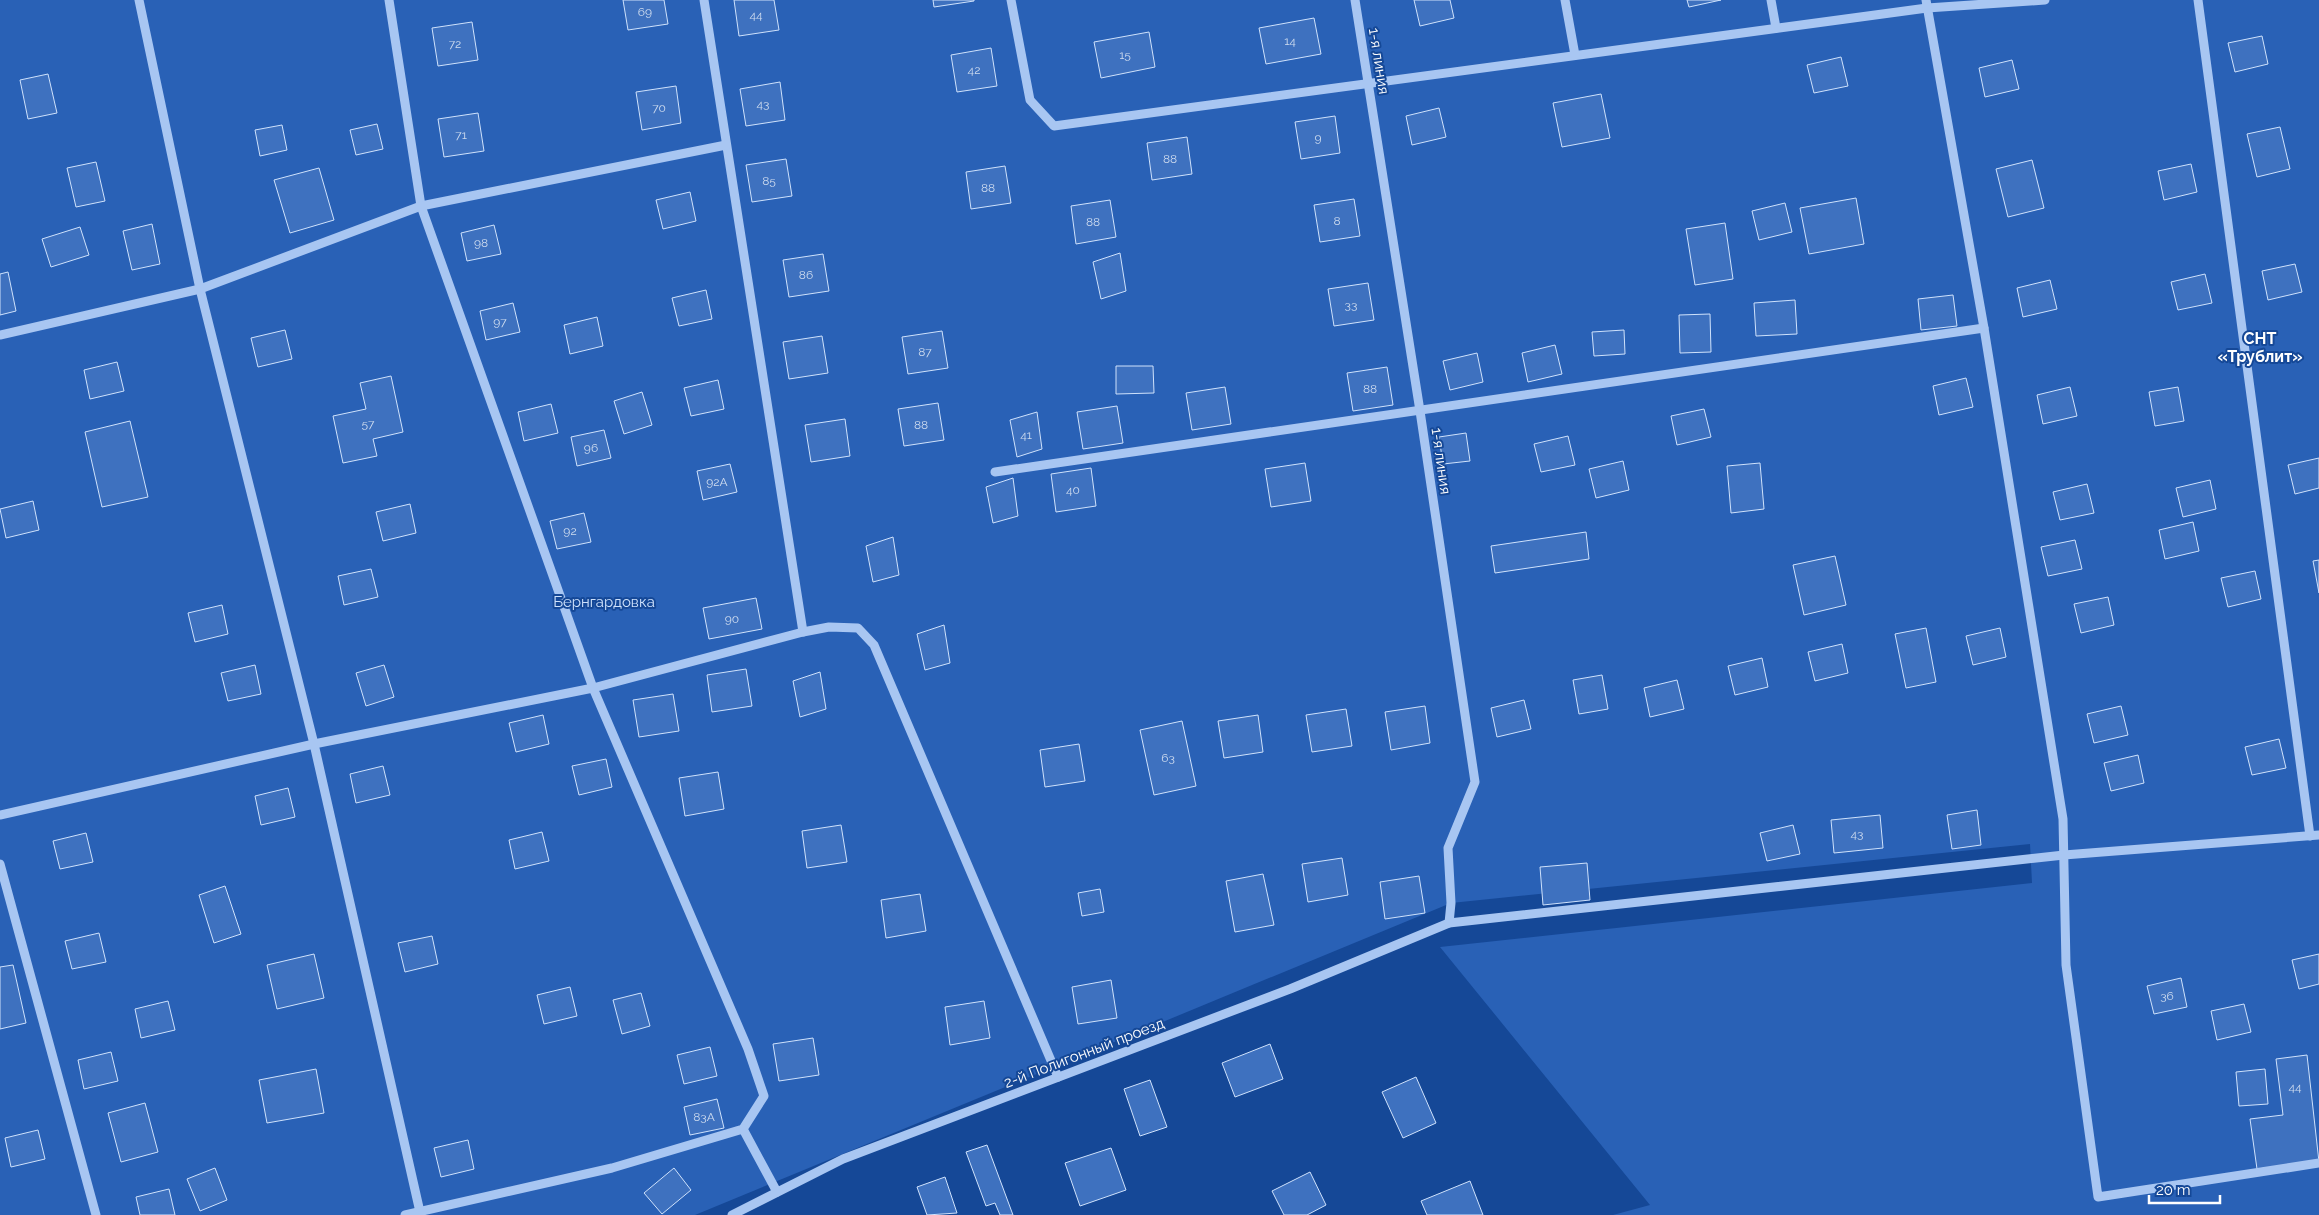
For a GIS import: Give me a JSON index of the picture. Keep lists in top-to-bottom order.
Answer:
{
  "streets": {
    "street": ["1-я линия", "2-й Полигонный проезд"]
  },
  "crossings": [
    ["1-я линия", "2-й Полигонный проезд"]
  ],
  "districts": ["СНТ «Трублит»"],
  "parks": ["Бернгардовка"],
  "house_numbers": [
    "69",
    "44",
    "14",
    "72",
    "15",
    "42",
    "43",
    "70",
    "71",
    "9",
    "88",
    "85",
    "88",
    "8",
    "88",
    "98",
    "86",
    "33",
    "97",
    "87",
    "88",
    "57",
    "88",
    "41",
    "96",
    "92А",
    "40",
    "92",
    "90",
    "63",
    "43",
    "36",
    "44",
    "83А"
  ],
  "scale_bar": "20 m"
}
